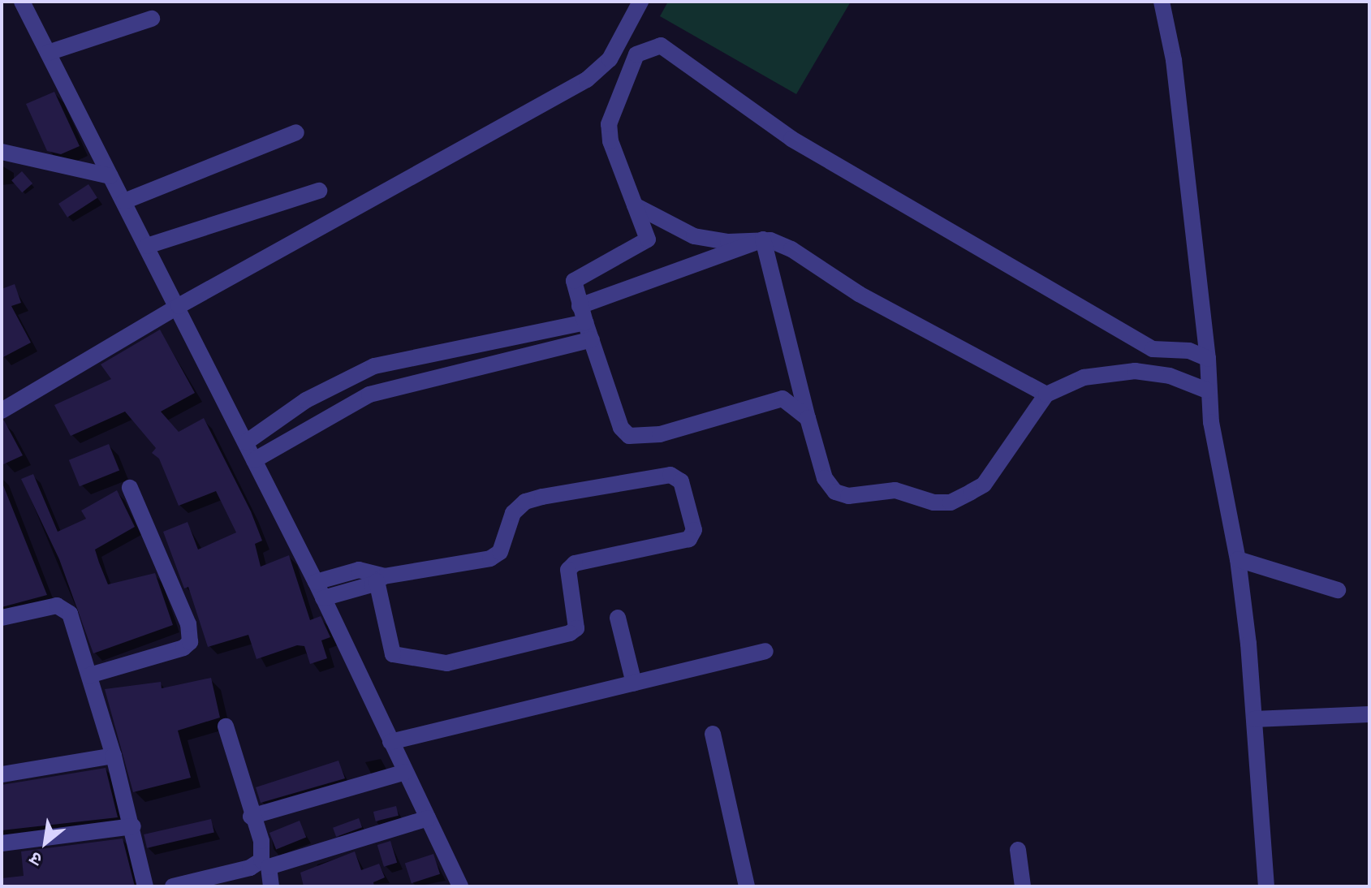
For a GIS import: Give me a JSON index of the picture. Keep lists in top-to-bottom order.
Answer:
{
  "north": "bottom left"
}
